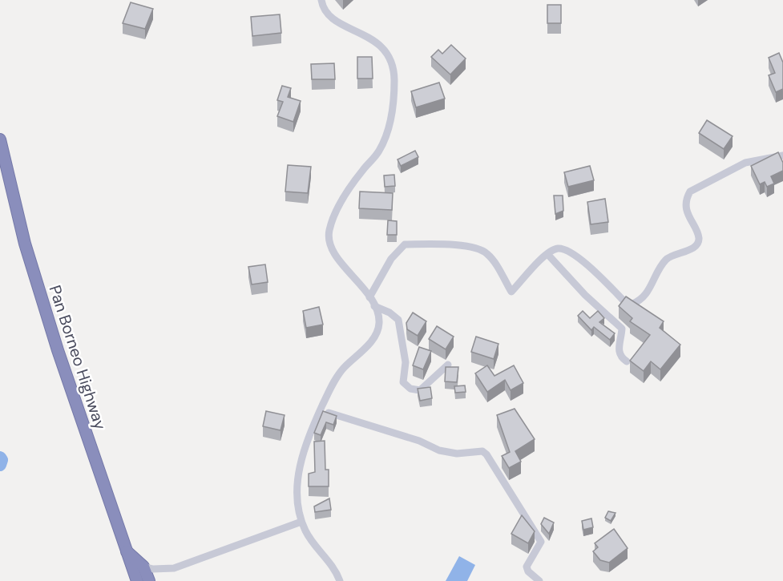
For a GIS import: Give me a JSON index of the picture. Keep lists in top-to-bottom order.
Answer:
{
  "streets": {
    "highway": ["Pan Borneo Highway"]
  }
}
